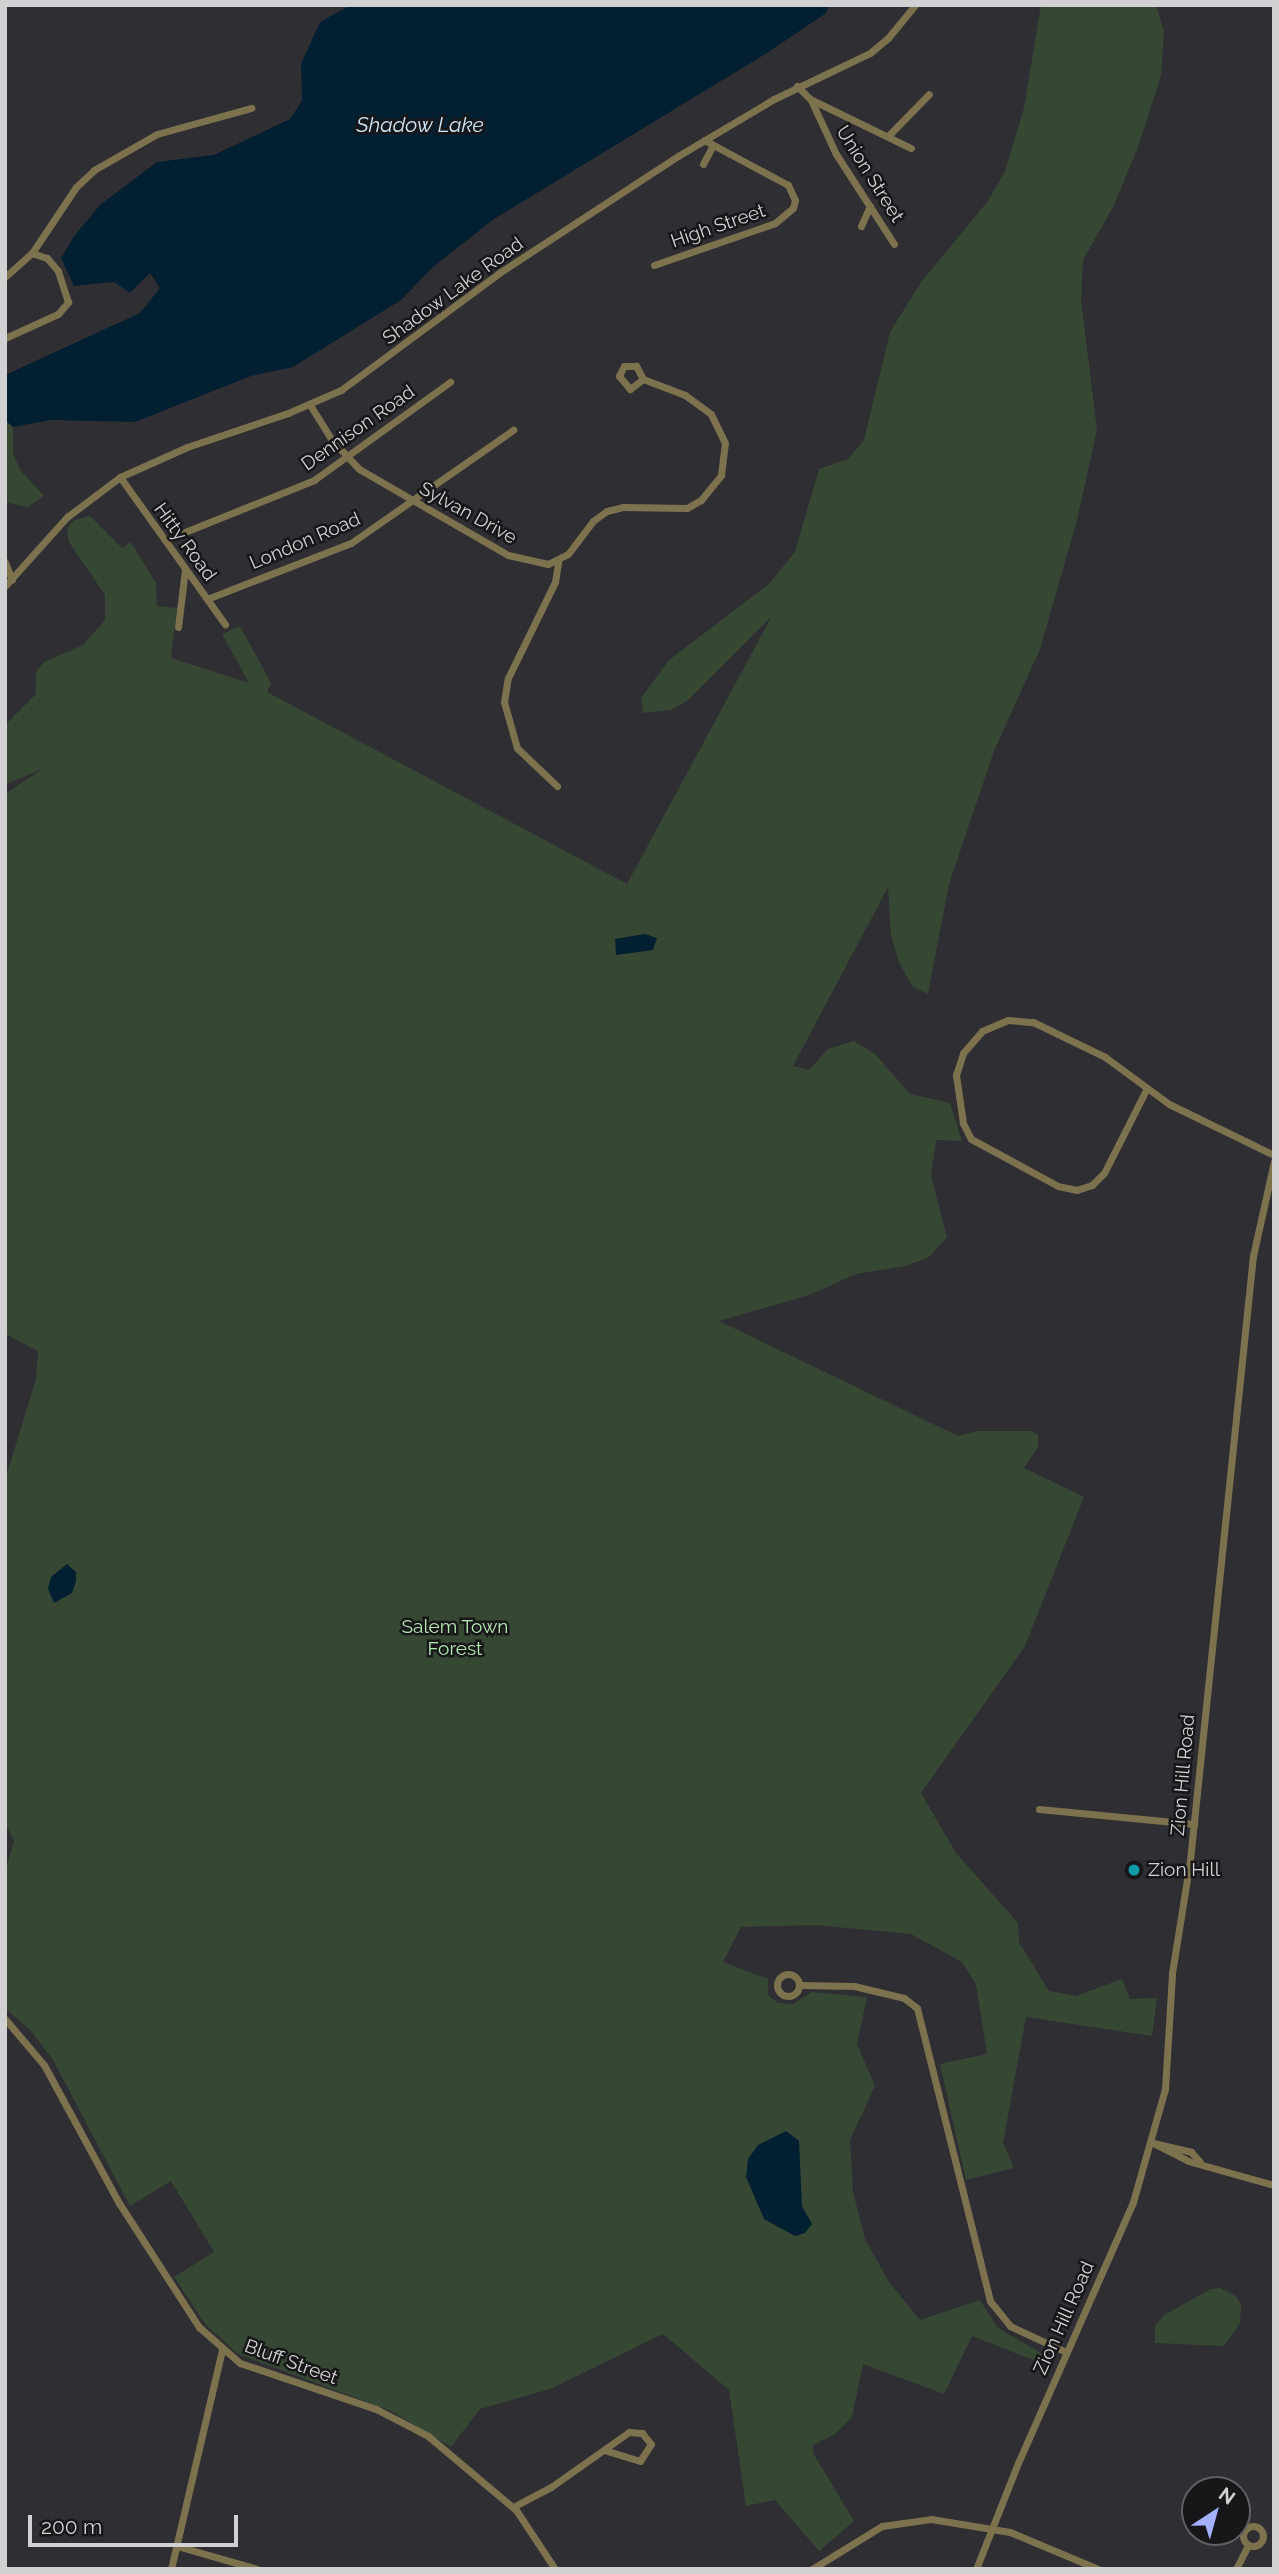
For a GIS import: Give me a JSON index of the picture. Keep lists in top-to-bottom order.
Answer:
{
  "streets": {
    "street": [
      "Union Street",
      "High Street",
      "Shadow Lake Road",
      "Dennison Road",
      "Sylvan Drive",
      "London Road",
      "Hitty Road",
      "Zion Hill Road",
      "Bluff Street"
    ]
  },
  "crossings": [
    ["Union Street", "Shadow Lake Road"],
    ["High Street", "Shadow Lake Road"],
    ["Shadow Lake Road", "Sylvan Drive"],
    ["Shadow Lake Road", "Hitty Road"],
    ["Dennison Road", "Sylvan Drive"],
    ["Dennison Road", "Hitty Road"],
    ["Sylvan Drive", "London Road"],
    ["London Road", "Hitty Road"]
  ],
  "water": ["Shadow Lake"],
  "parks": ["Salem Town Forest"],
  "places": ["Zion Hill"],
  "scale_bar": "200 m",
  "north": "top right"
}
